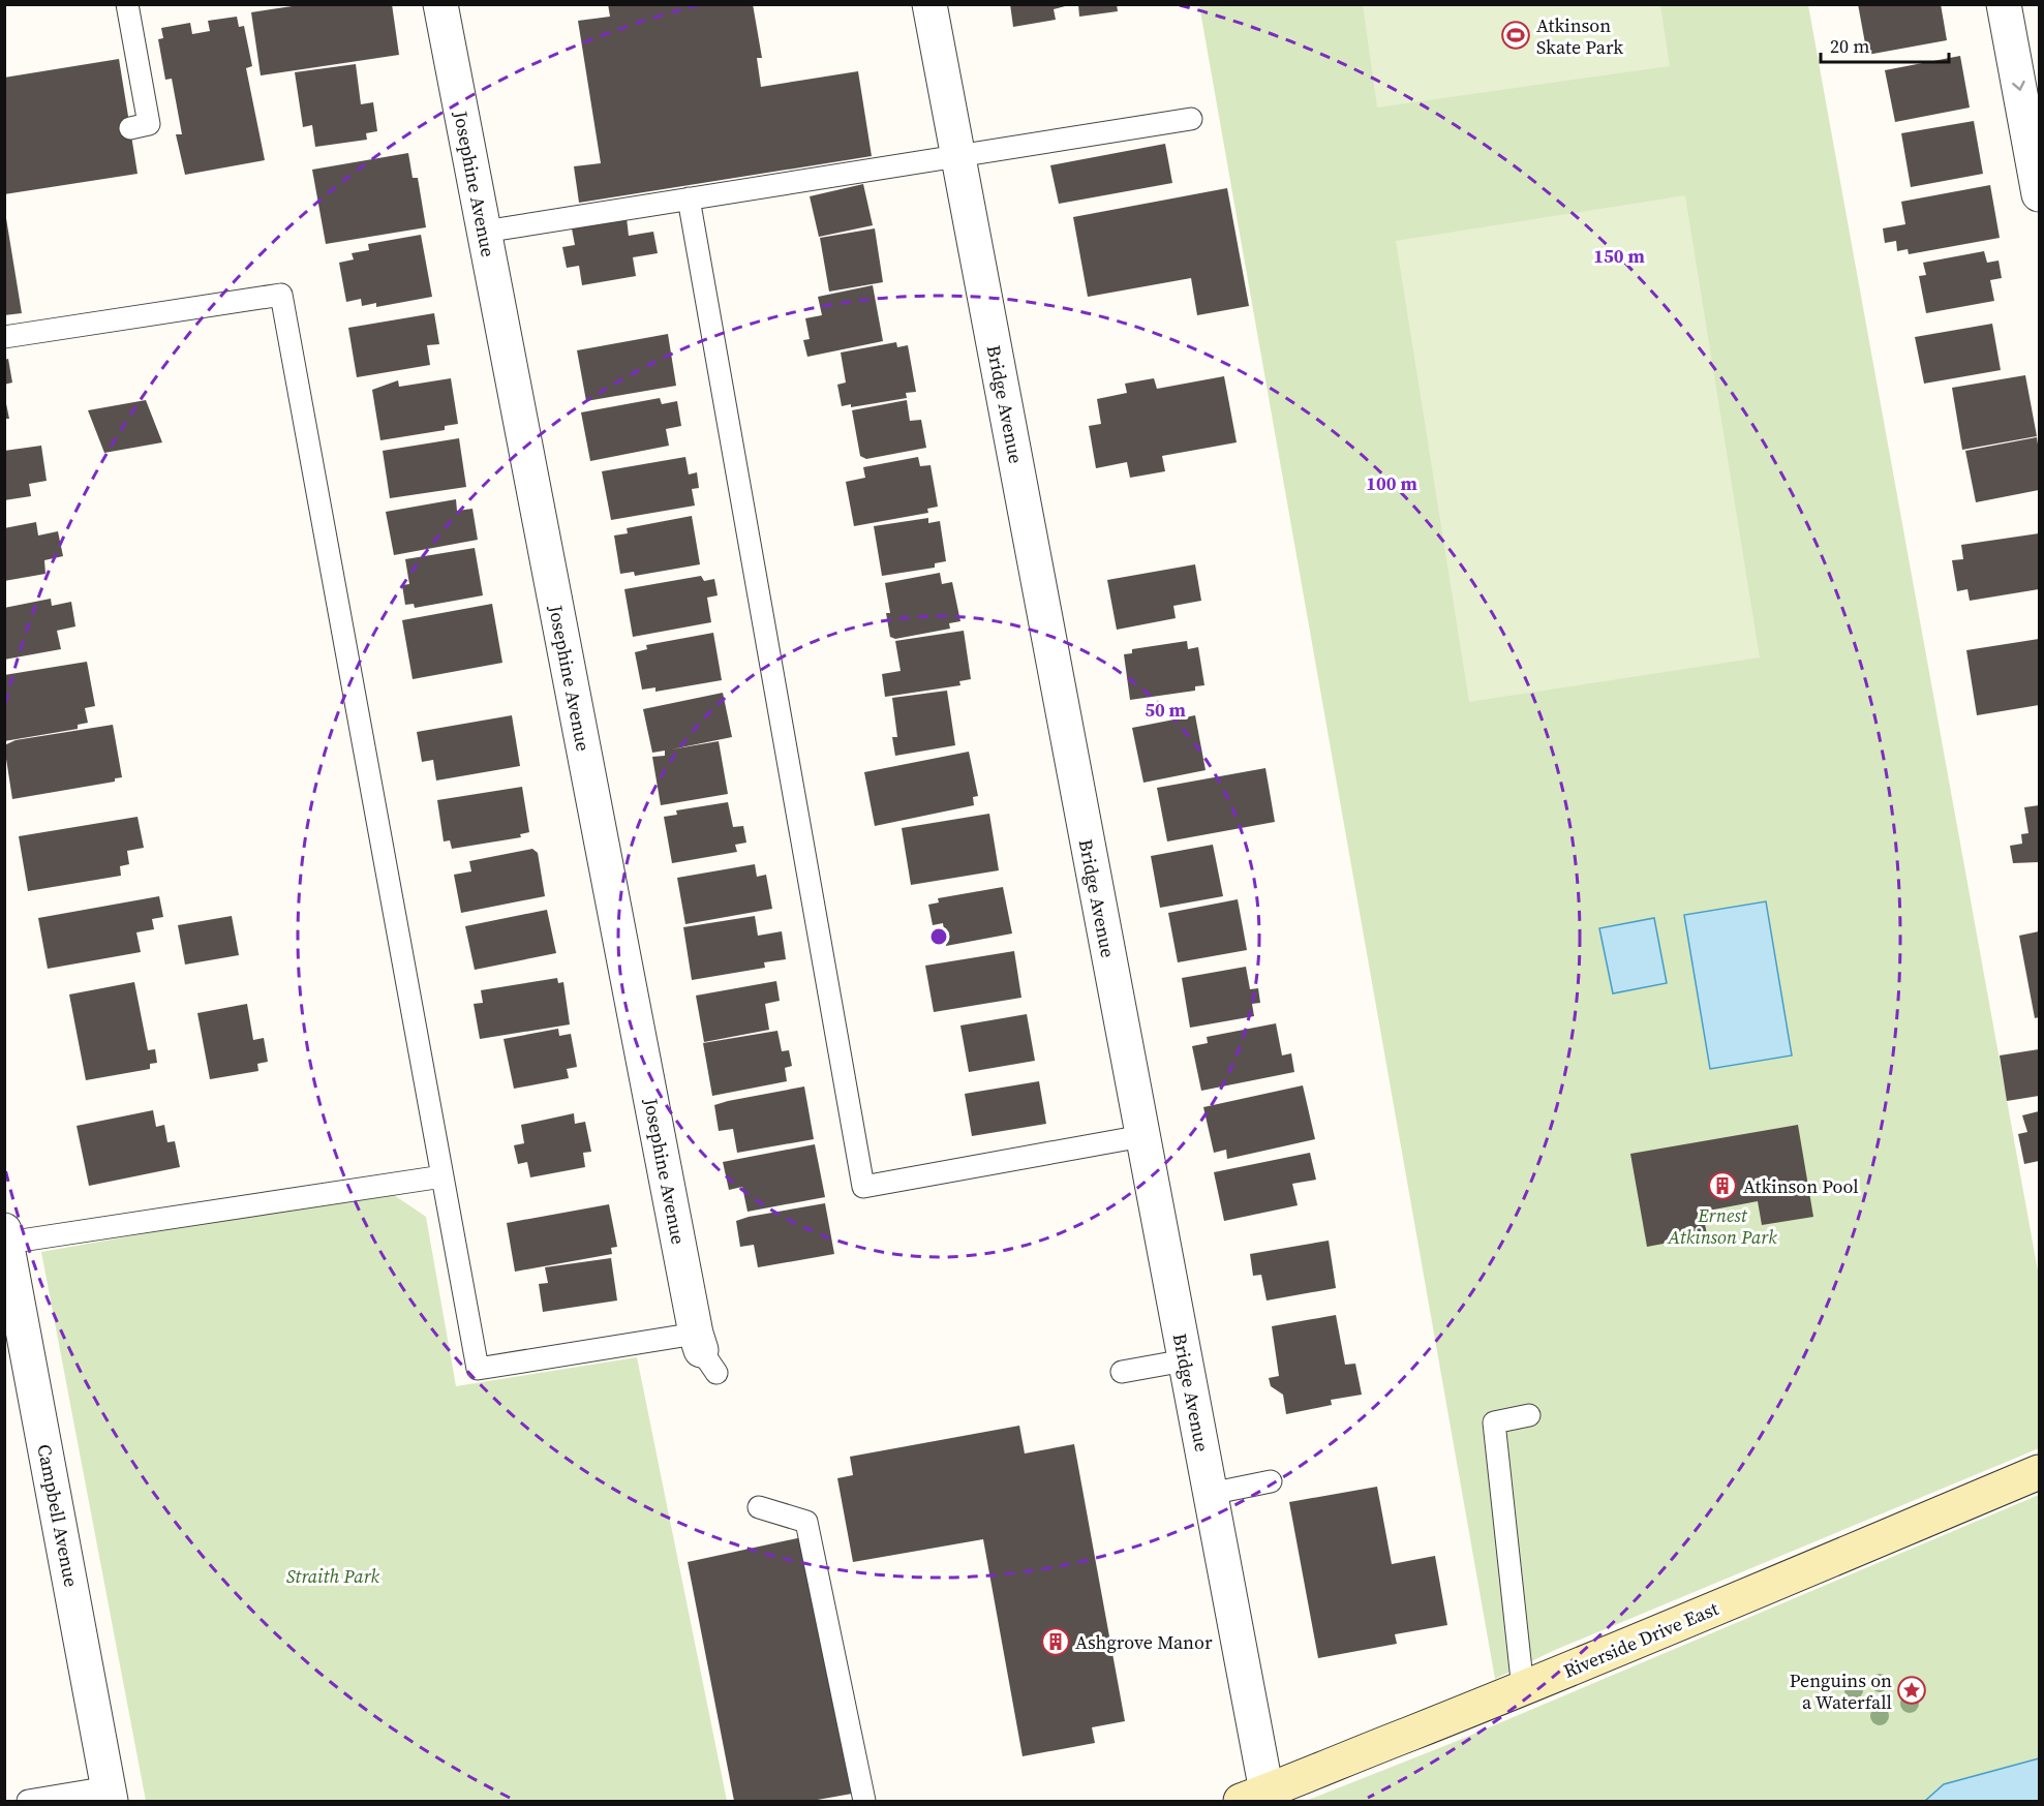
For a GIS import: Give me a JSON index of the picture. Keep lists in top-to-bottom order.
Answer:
{
  "streets": {
    "main road": ["Riverside Drive East"],
    "street": ["Josephine Avenue", "Bridge Avenue", "Campbell Avenue"]
  },
  "crossings": [
    ["Bridge Avenue", "Riverside Drive East"]
  ],
  "parks": ["Ernest Atkinson Park", "Straith Park"],
  "places": {
    "sports": ["Atkinson Skate Park"],
    "building": ["Atkinson Pool", "Ashgrove Manor"],
    "place": ["Penguins on a Waterfall"]
  },
  "scale_bar": "20 m",
  "rings": ["150 m", "100 m", "50 m"]
}
